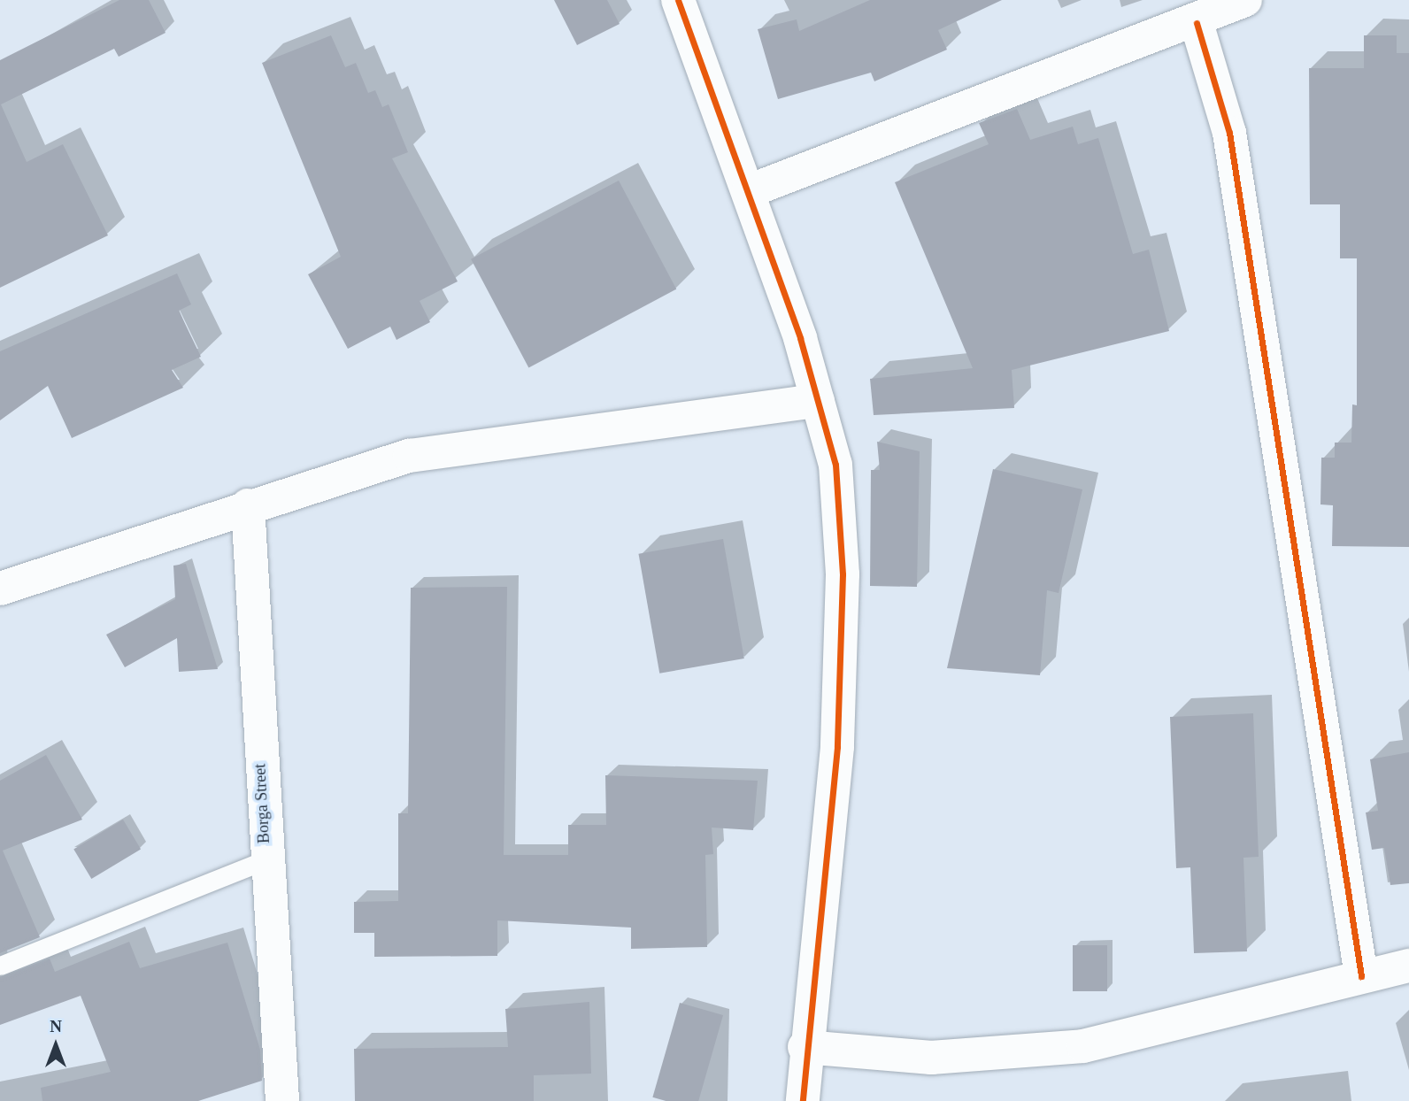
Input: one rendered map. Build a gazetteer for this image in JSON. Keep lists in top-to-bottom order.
{
  "streets": {
    "street": ["Borga Street"]
  },
  "north": "top"
}
